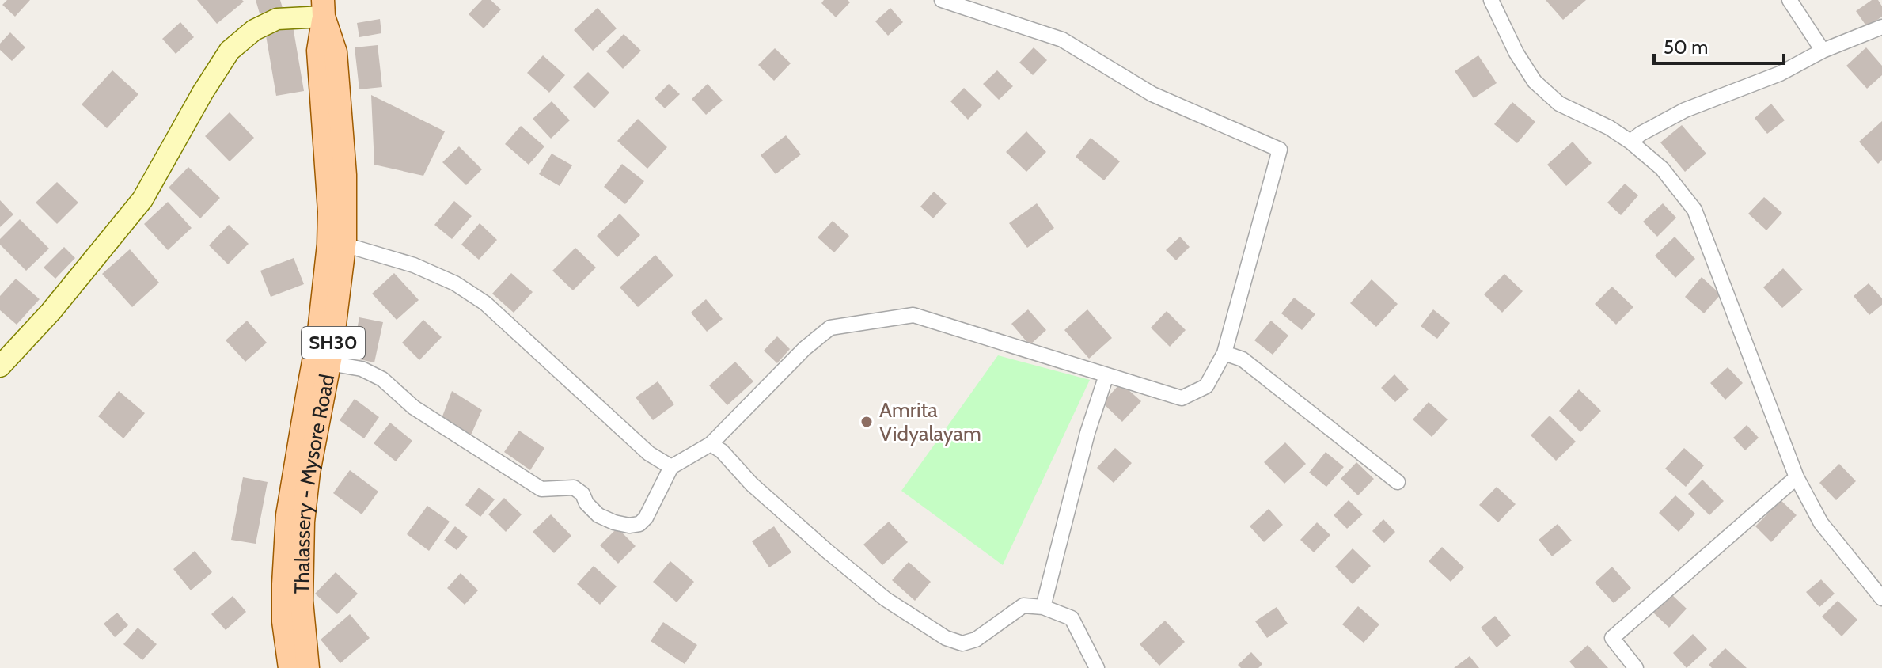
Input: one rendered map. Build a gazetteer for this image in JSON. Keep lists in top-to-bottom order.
{
  "streets": {
    "main road": ["SH30", "Thalassery - Mysore Road"]
  },
  "places": ["Amrita Vidyalayam"],
  "scale_bar": "50 m"
}
